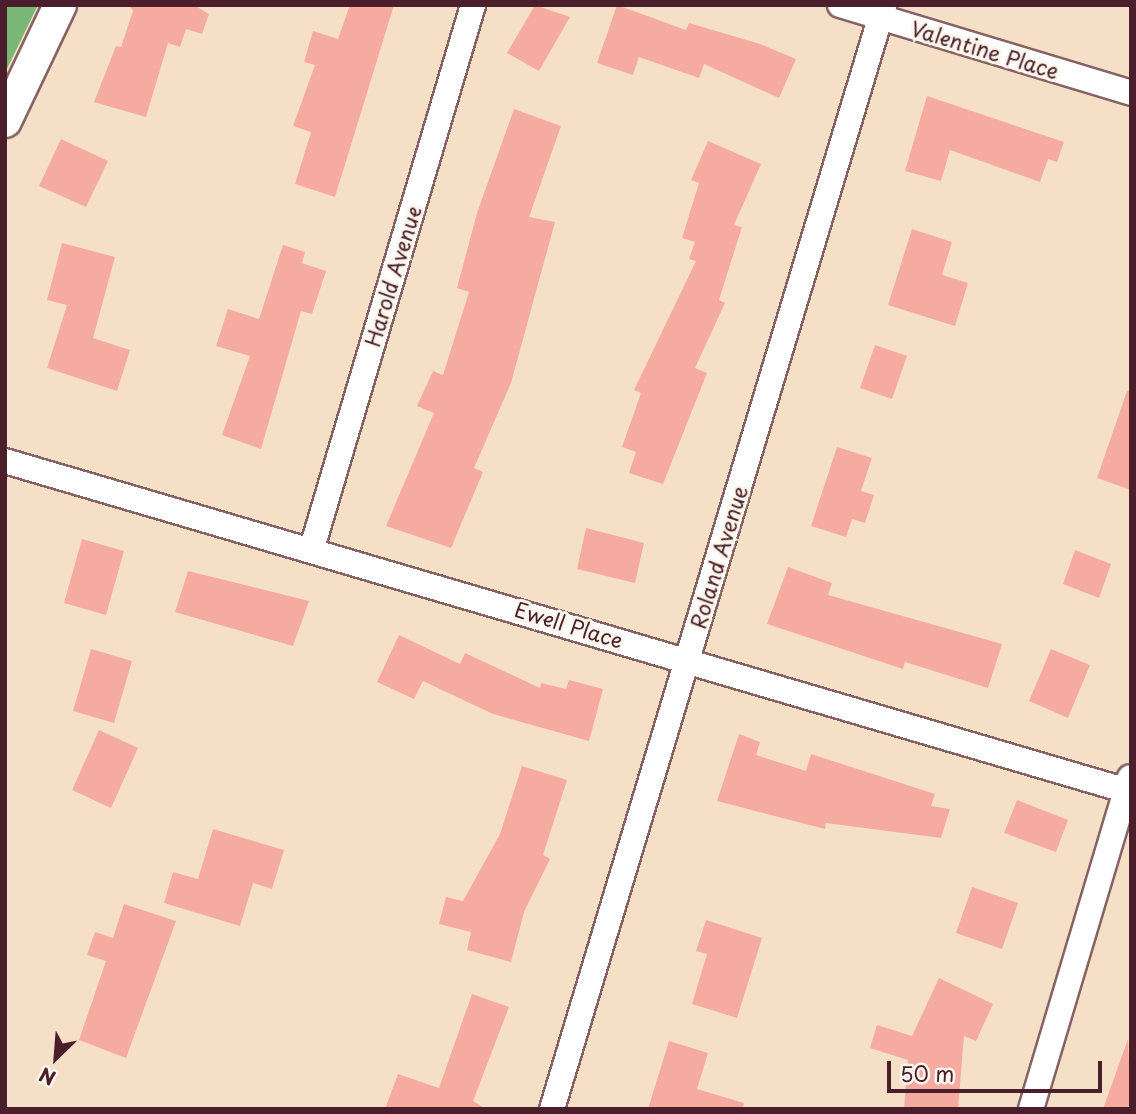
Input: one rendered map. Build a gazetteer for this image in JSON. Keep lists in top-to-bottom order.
{
  "streets": {
    "street": [
      "Valentine Place",
      "Harold Avenue",
      "Roland Avenue",
      "Ewell Place"
    ]
  },
  "crossings": [
    ["Valentine Place", "Roland Avenue"],
    ["Harold Avenue", "Ewell Place"],
    ["Roland Avenue", "Ewell Place"]
  ],
  "scale_bar": "50 m",
  "north": "bottom left"
}
